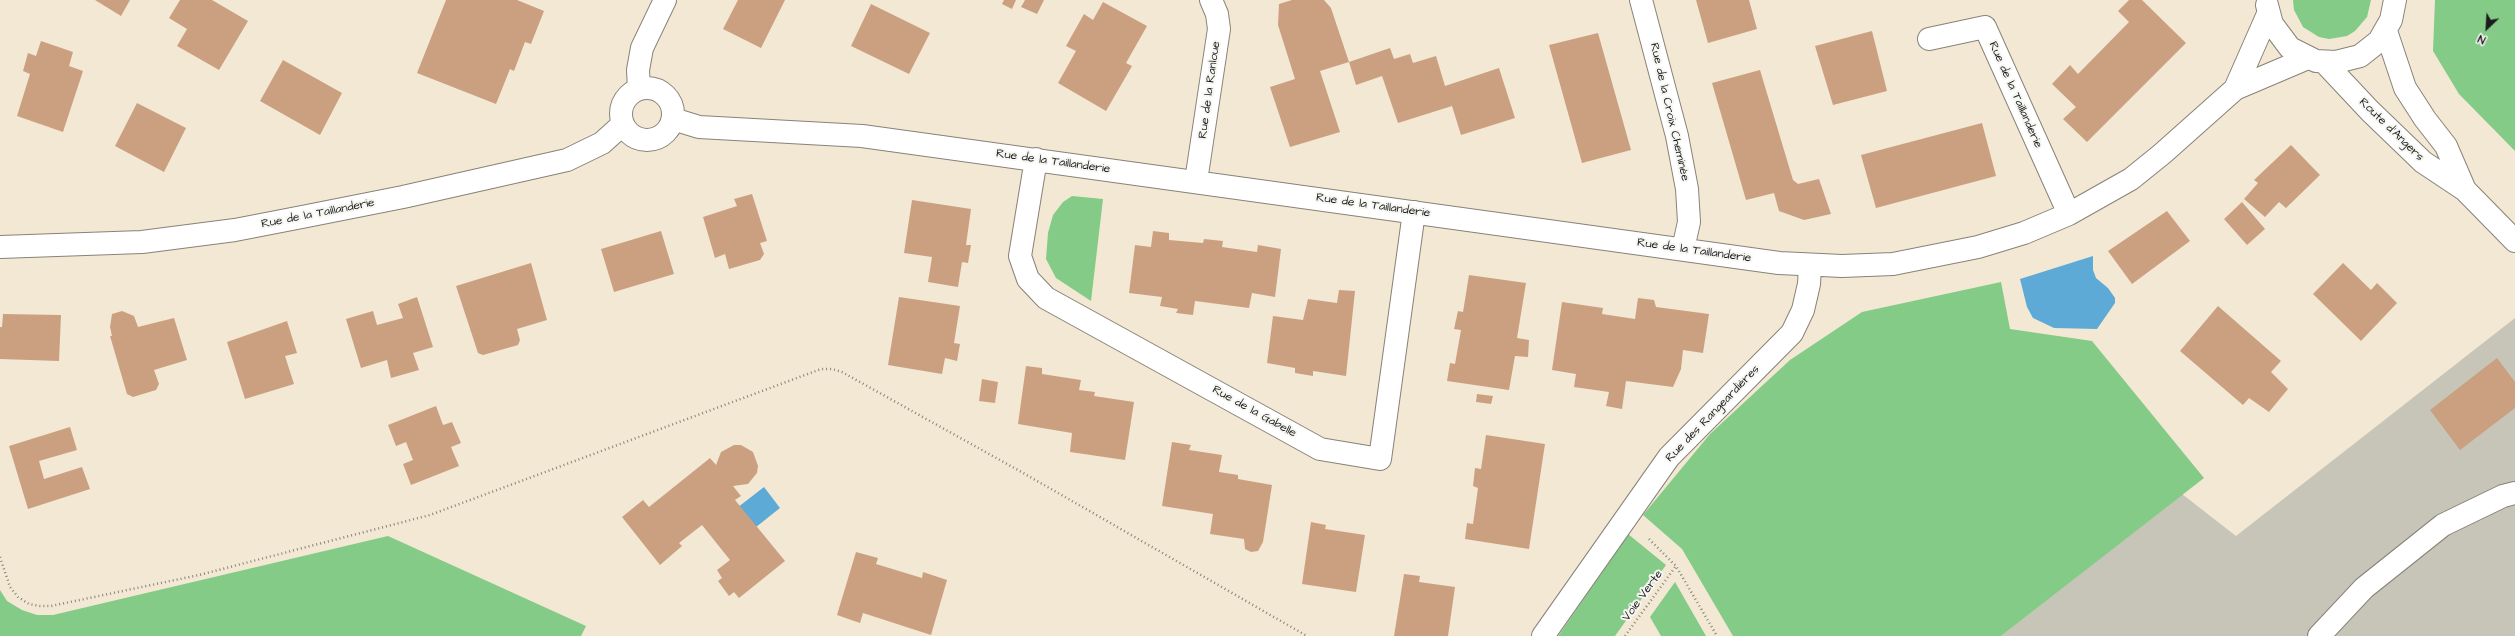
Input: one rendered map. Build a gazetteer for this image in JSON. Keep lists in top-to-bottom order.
{
  "streets": {
    "street": [
      "Rue de la Ranloue",
      "Rue de la Taillanderie",
      "Rue de la Croix Cheminée",
      "Route d’Angers",
      "Rue de la Gabelle",
      "Rue des Rangeardières"
    ],
    "path": ["Voie Verte"]
  },
  "crossings": [
    ["Rue de la Ranloue", "Rue de la Taillanderie"],
    ["Rue de la Taillanderie", "Rue de la Croix Cheminée"],
    ["Rue de la Taillanderie", "Route d’Angers"],
    ["Rue de la Taillanderie", "Rue de la Gabelle"],
    ["Rue de la Taillanderie", "Rue des Rangeardières"]
  ],
  "north": "bottom left"
}
